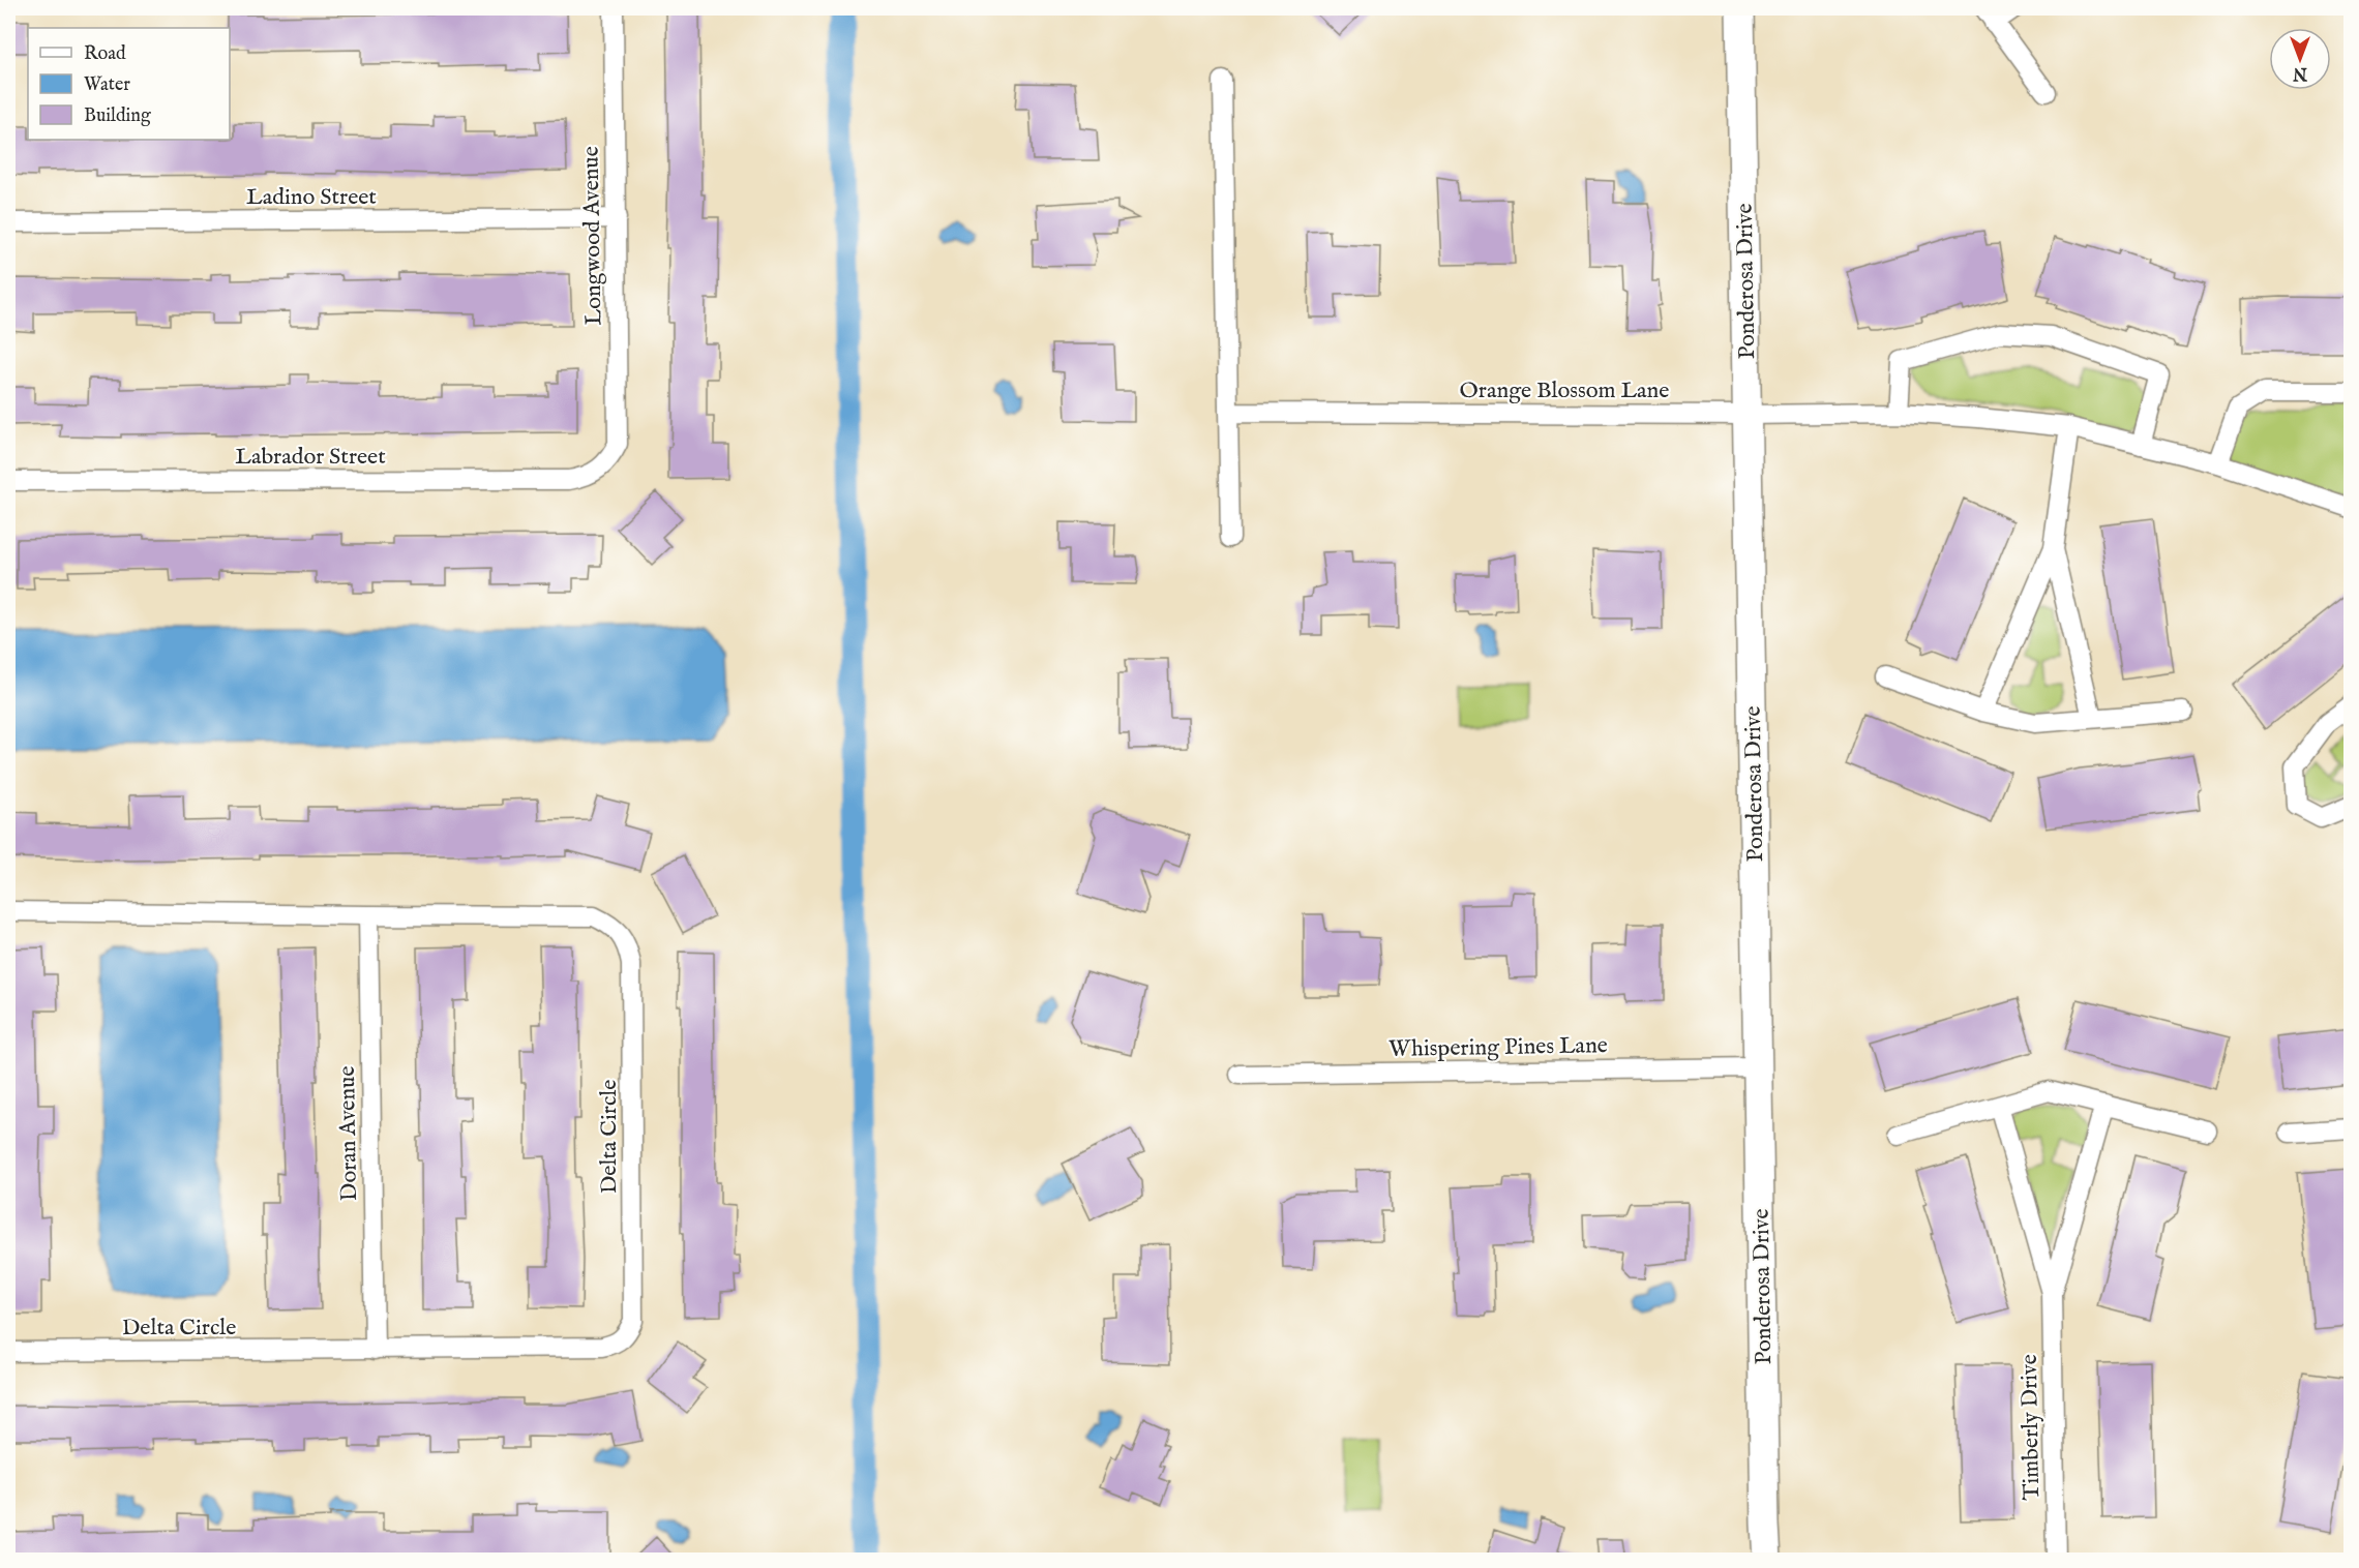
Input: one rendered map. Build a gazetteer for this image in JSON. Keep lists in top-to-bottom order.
{
  "streets": {
    "street": [
      "Ladino Street",
      "Longwood Avenue",
      "Ponderosa Drive",
      "Orange Blossom Lane",
      "Labrador Street",
      "Whispering Pines Lane",
      "Doran Avenue",
      "Delta Circle",
      "Timberly Drive"
    ]
  },
  "crossings": [
    ["Ladino Street", "Longwood Avenue"],
    ["Longwood Avenue", "Labrador Street"],
    ["Ponderosa Drive", "Orange Blossom Lane"],
    ["Ponderosa Drive", "Whispering Pines Lane"],
    ["Doran Avenue", "Delta Circle"]
  ],
  "legend": ["Road", "Water", "Building"],
  "north": "bottom"
}
